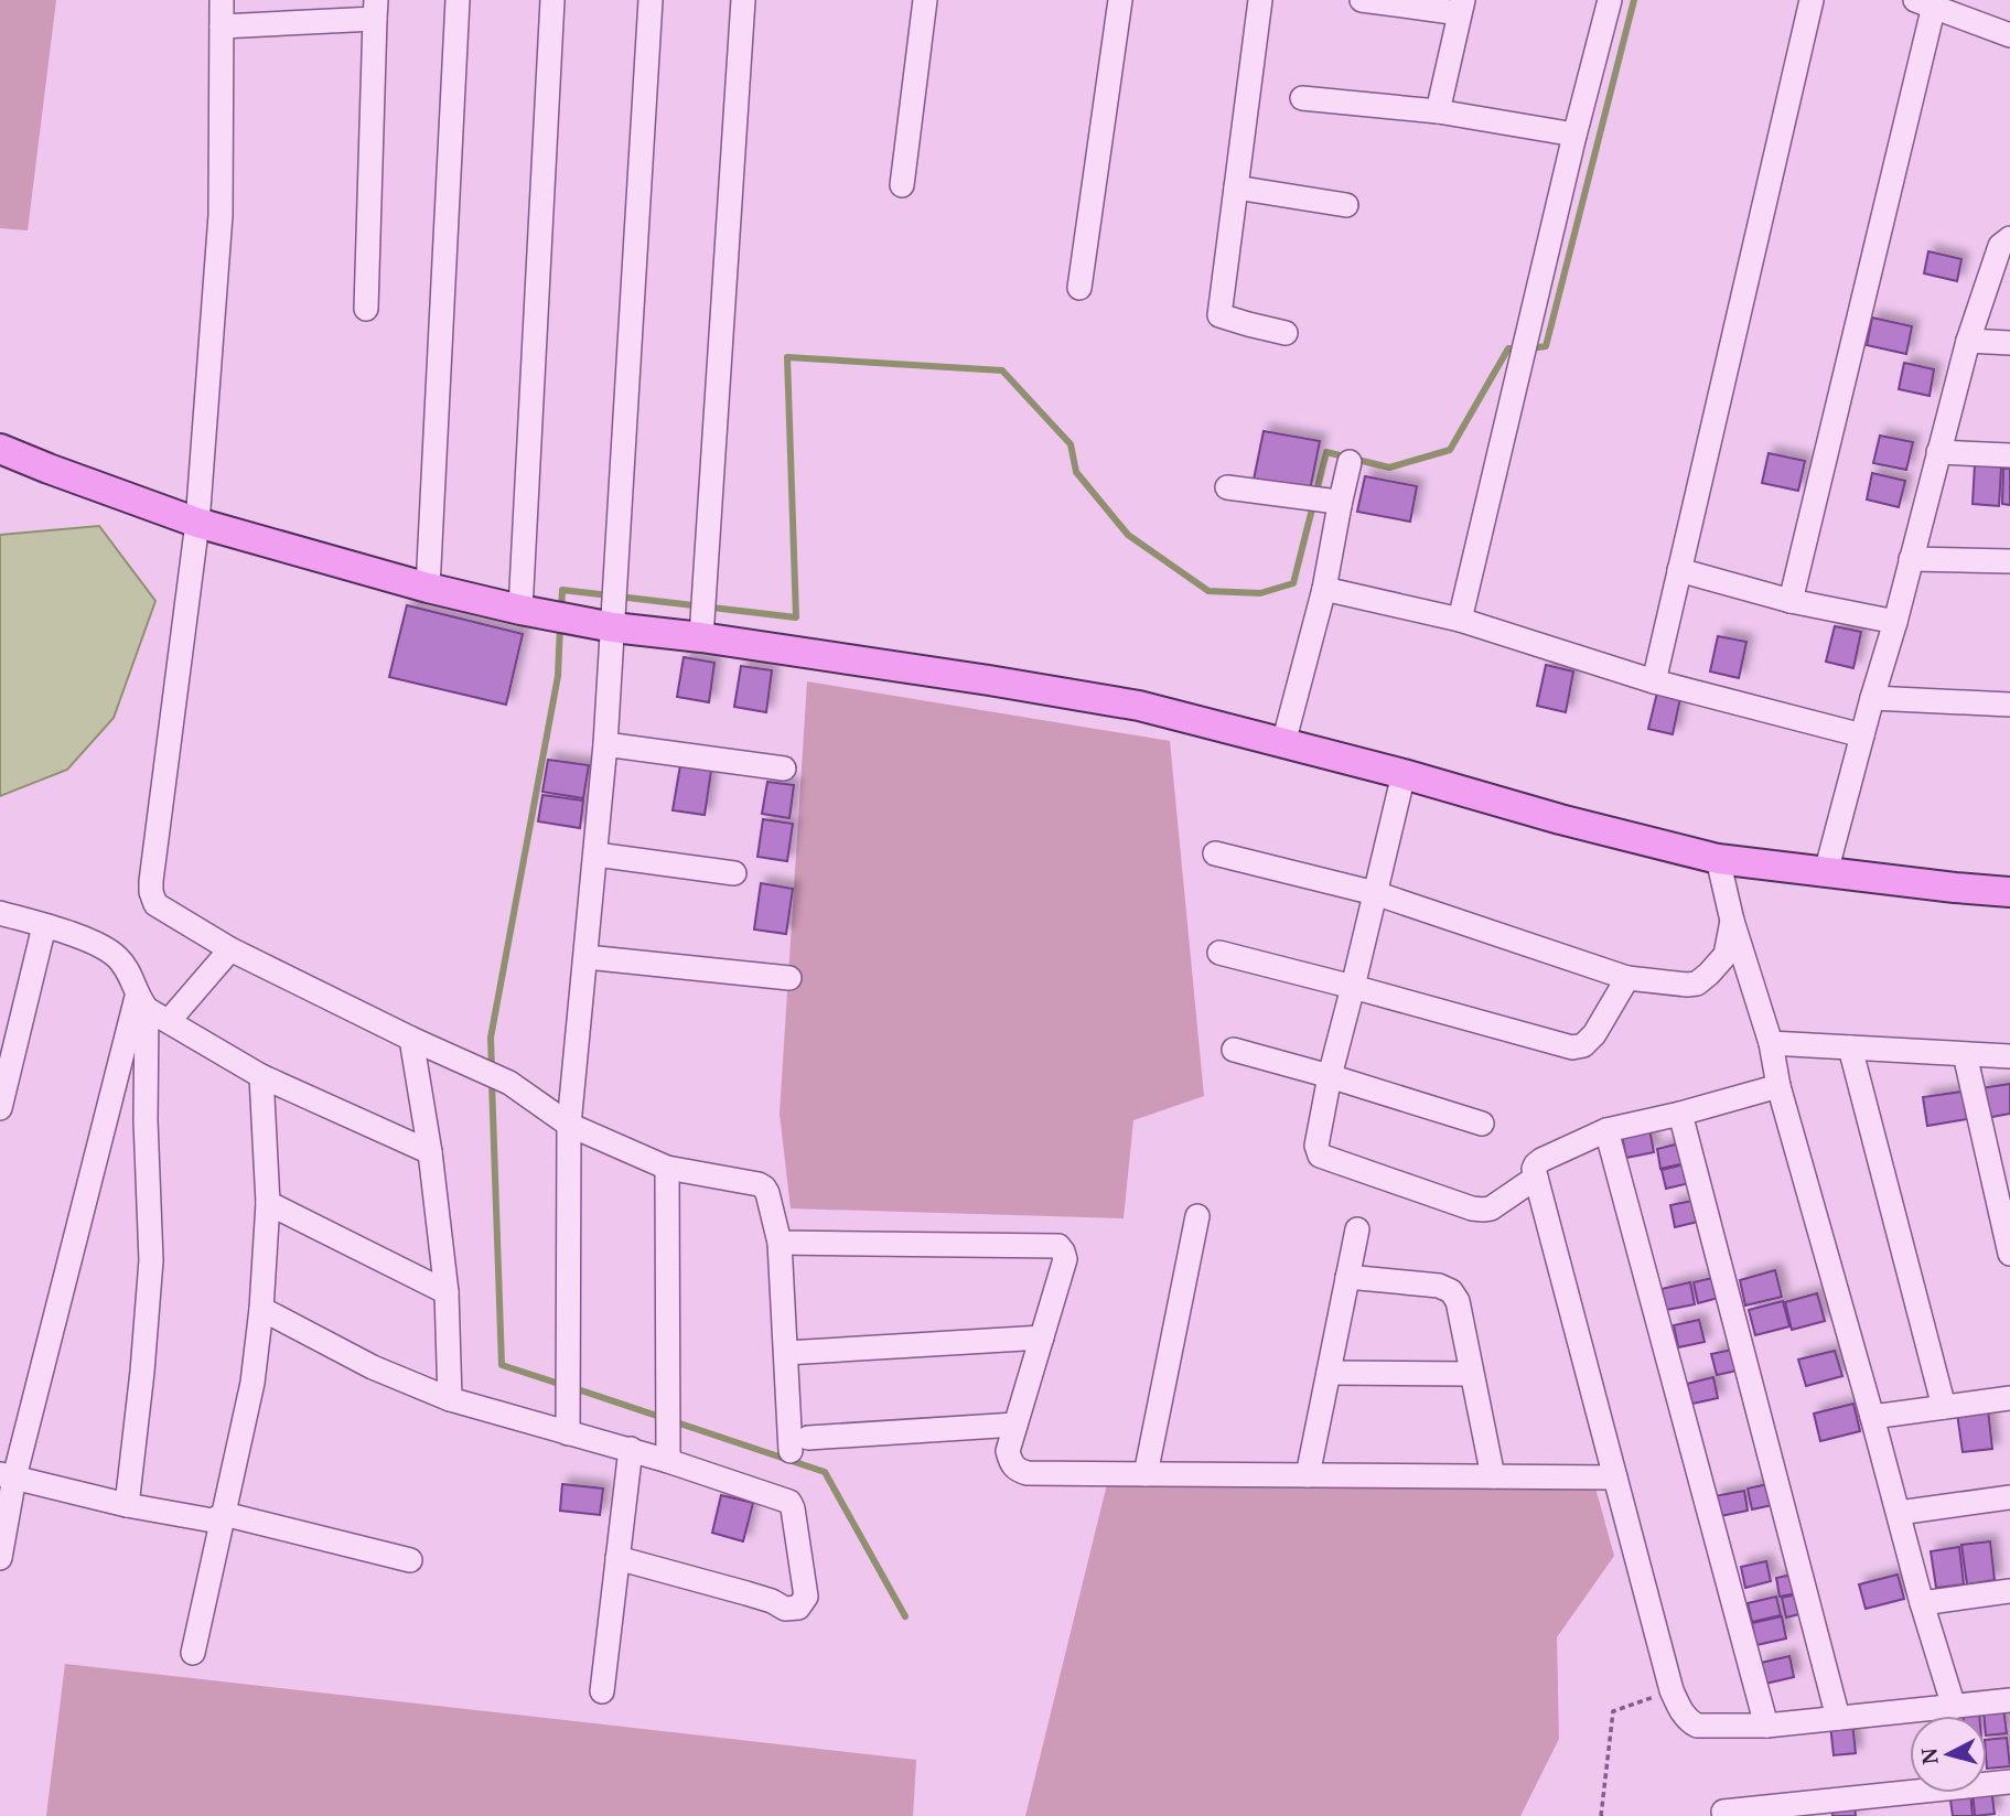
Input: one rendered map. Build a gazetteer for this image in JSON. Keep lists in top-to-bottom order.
{
  "north": "left"
}
